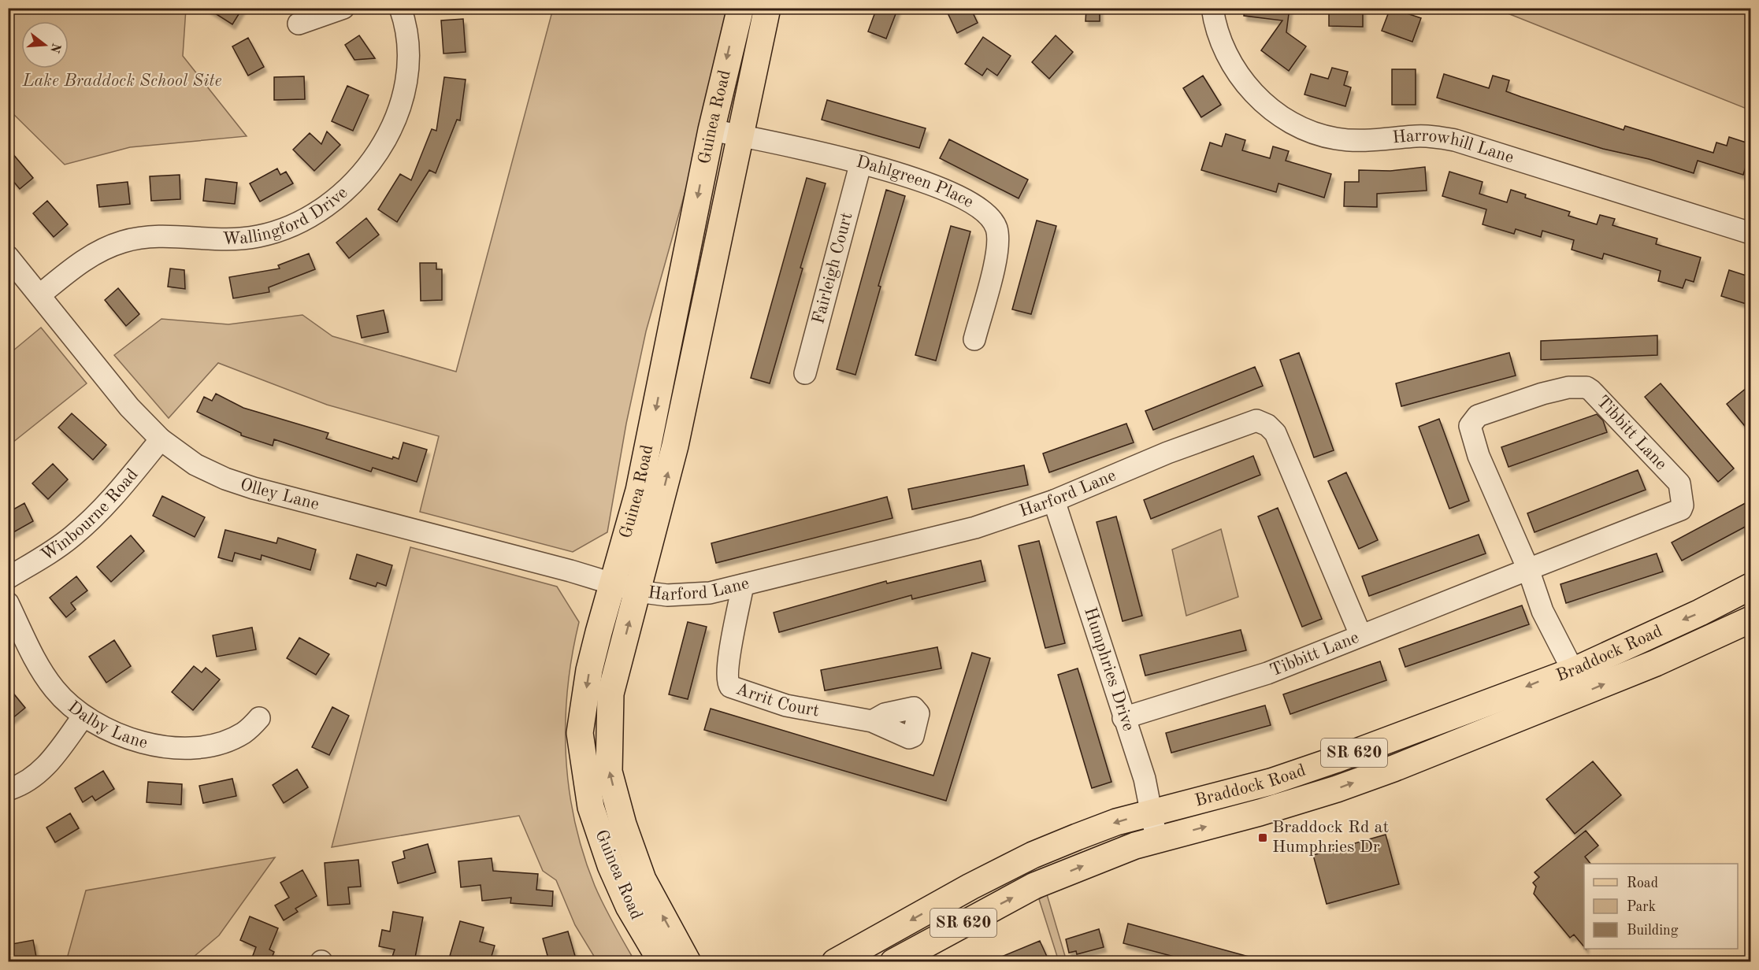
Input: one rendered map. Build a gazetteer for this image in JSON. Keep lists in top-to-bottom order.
{
  "streets": {
    "main road": ["Guinea Road", "Braddock Road", "SR 620"],
    "street": [
      "Harrowhill Lane",
      "Dahlgreen Place",
      "Wallingford Drive",
      "Fairleigh Court",
      "Tibbitt Lane",
      "Harford Lane",
      "Olley Lane",
      "Winbourne Road",
      "Humphries Drive",
      "Arrit Court",
      "Dalby Lane"
    ]
  },
  "crossings": [
    ["Guinea Road", "Dahlgreen Place"],
    ["Guinea Road", "Harford Lane"],
    ["Guinea Road", "Olley Lane"],
    ["Dahlgreen Place", "Fairleigh Court"],
    ["Wallingford Drive", "Olley Lane"],
    ["Tibbitt Lane", "Harford Lane"],
    ["Tibbitt Lane", "Braddock Road"],
    ["Tibbitt Lane", "Humphries Drive"],
    ["Harford Lane", "Olley Lane"],
    ["Harford Lane", "Humphries Drive"],
    ["Harford Lane", "Arrit Court"],
    ["Olley Lane", "Winbourne Road"],
    ["Braddock Road", "Humphries Drive"]
  ],
  "parks": ["Lake Braddock School Site"],
  "places": {
    "transit": ["Braddock Rd at Humphries Dr"]
  },
  "legend": ["Road", "Park", "Building"],
  "north": "right"
}
